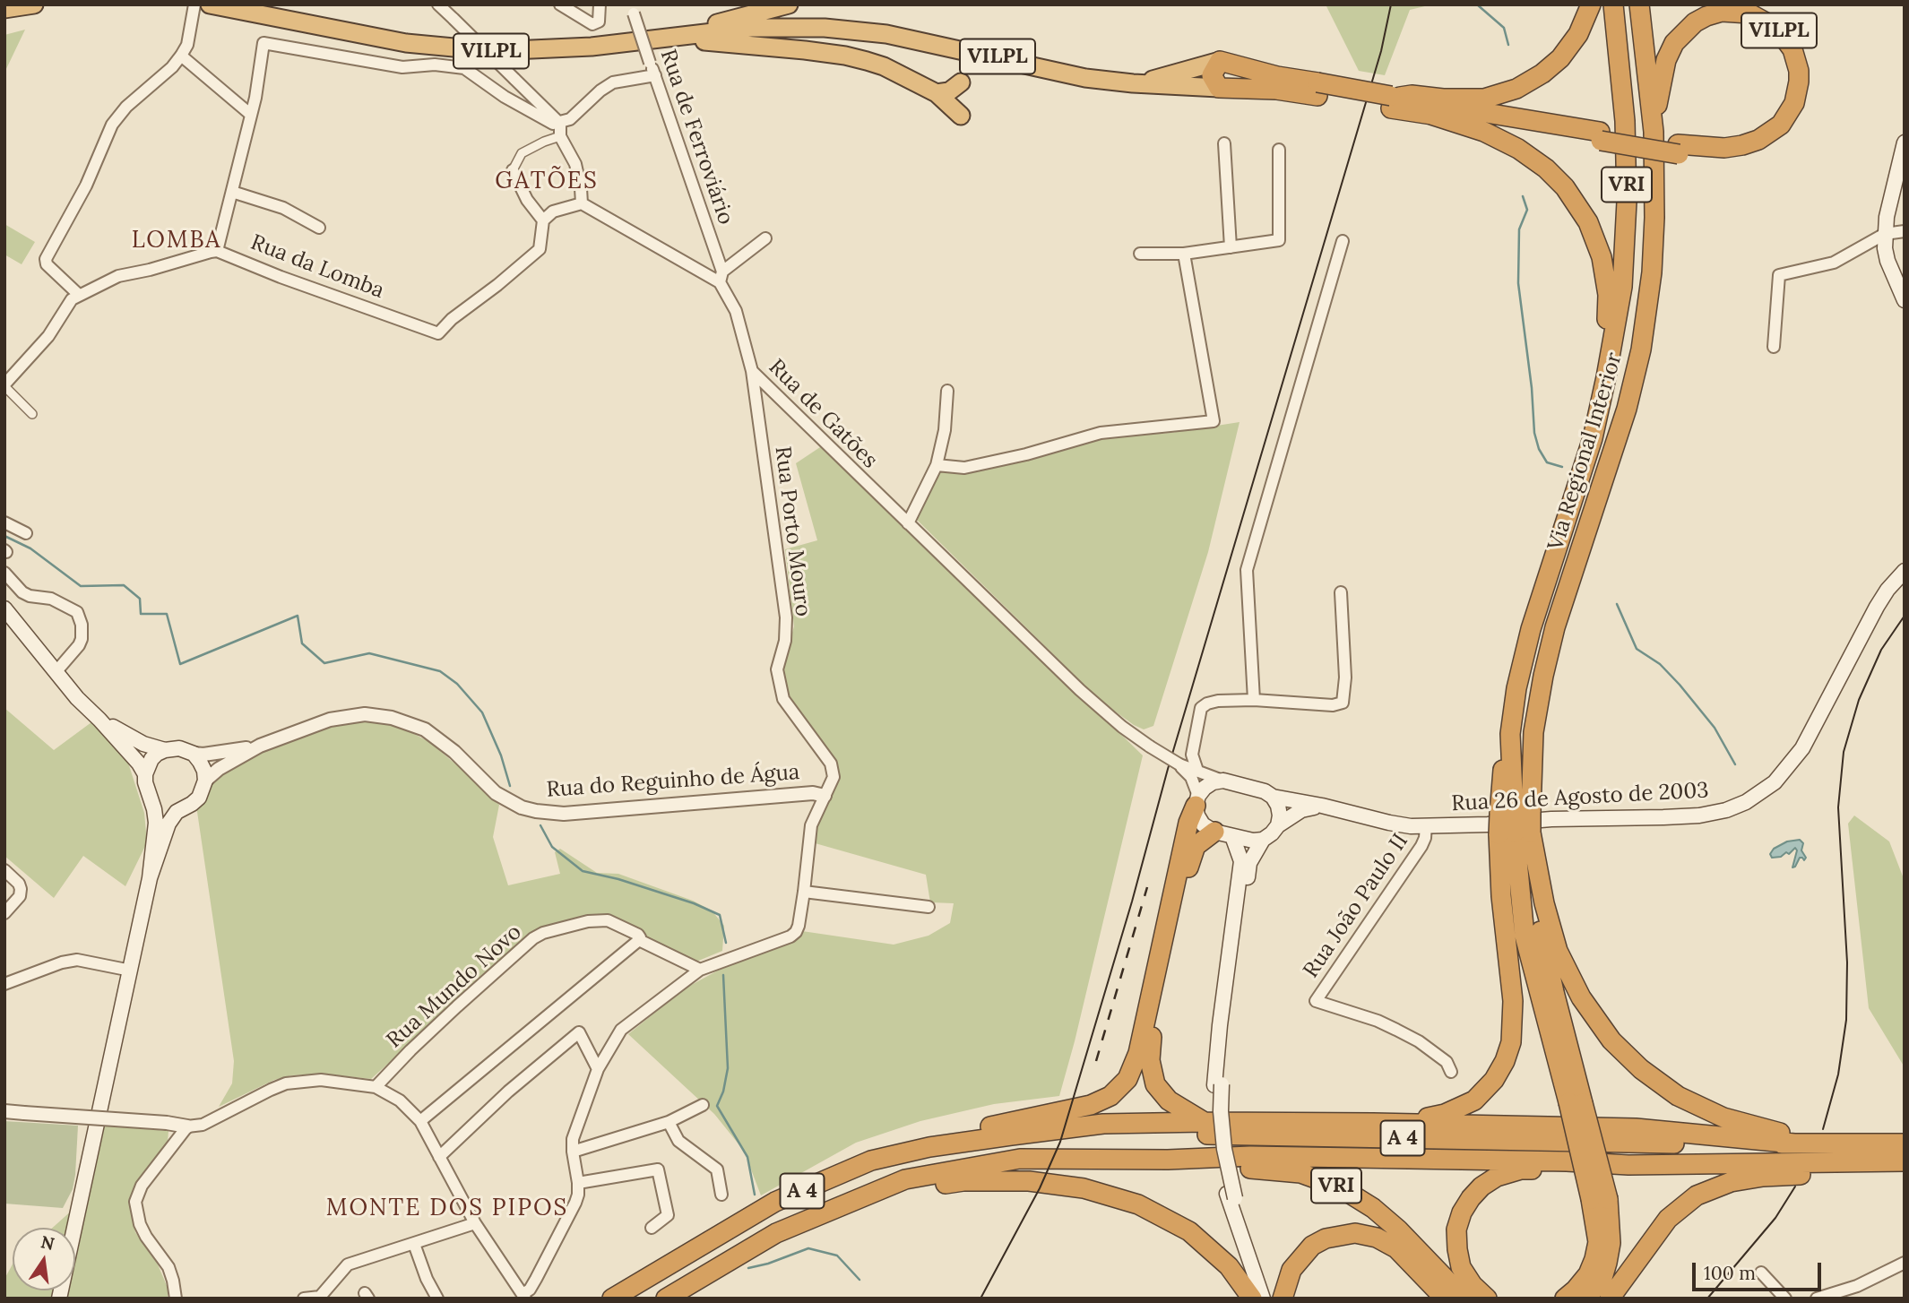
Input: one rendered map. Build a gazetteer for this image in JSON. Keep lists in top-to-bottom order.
{
  "streets": {
    "highway": [
      "VILPL",
      "VRI",
      "Via Regional Interior",
      "A 4"
    ],
    "main road": ["Rua 26 de Agosto de 2003"],
    "street": [
      "Rua de Ferroviário",
      "Rua da Lomba",
      "Rua de Gatões",
      "Rua Porto Mouro",
      "Rua do Reguinho de Água",
      "Rua João Paulo II",
      "Rua Mundo Novo"
    ]
  },
  "crossings": [
    ["VILPL", "Via Regional Interior"],
    ["Rua de Ferroviário", "Rua de Gatões"],
    ["VRI", "Via Regional Interior"],
    ["VRI", "A 4"],
    ["Rua de Gatões", "Rua Porto Mouro"],
    ["Rua de Gatões", "Rua 26 de Agosto de 2003"],
    ["Rua Porto Mouro", "Rua do Reguinho de Água"],
    ["Rua Porto Mouro", "Rua Mundo Novo"],
    ["Rua 26 de Agosto de 2003", "Rua João Paulo II"]
  ],
  "districts": ["GATÕES", "LOMBA", "MONTE DOS PIPOS"],
  "scale_bar": "100 m",
  "north": "top"
}
